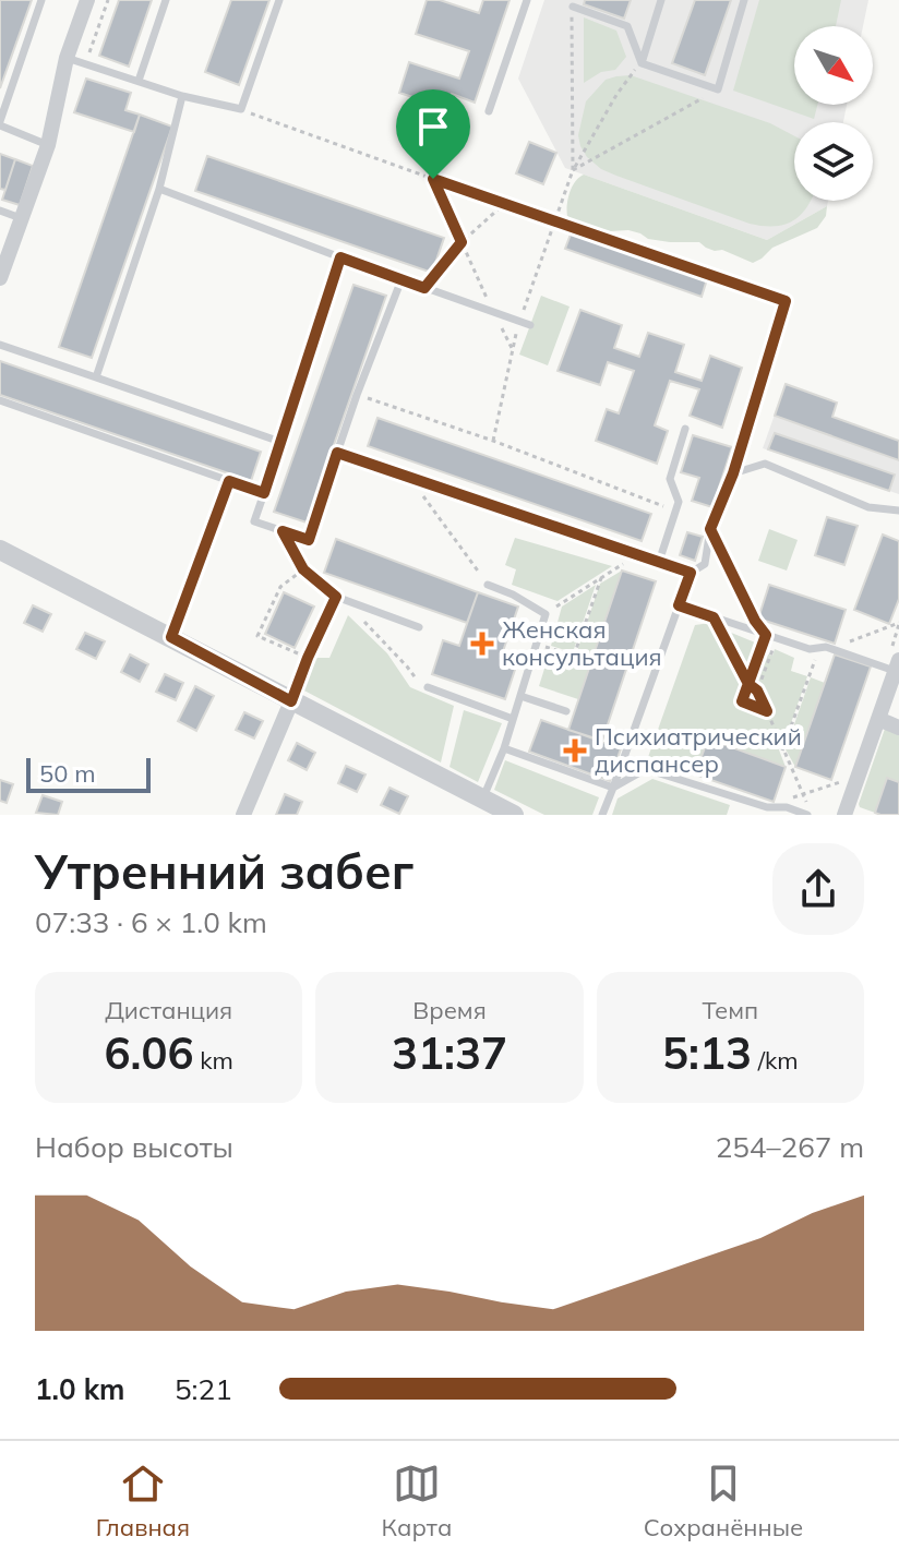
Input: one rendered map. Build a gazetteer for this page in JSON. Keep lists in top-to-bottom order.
{
  "places": {
    "health": ["Женская консультация", "Психиатрический диспансер"]
  },
  "scale_bar": "50 m",
  "north": "bottom right",
  "page": {
    "scale": "50 m",
    "heading": ["Утренний забег", "07:33 · 6 × 1.0 km"],
    "stats": [
      ["Дистанция", "6.06 km"],
      ["Время", "31:37"],
      ["Темп", "5:13 /km"]
    ],
    "chart": ["Набор высоты", "254–267 m"],
    "list": [
      {
        "name": "1.0 km",
        "note": "5:21"
      }
    ],
    "tabs": ["Главная", "Карта", "Сохранённые"]
  }
}
